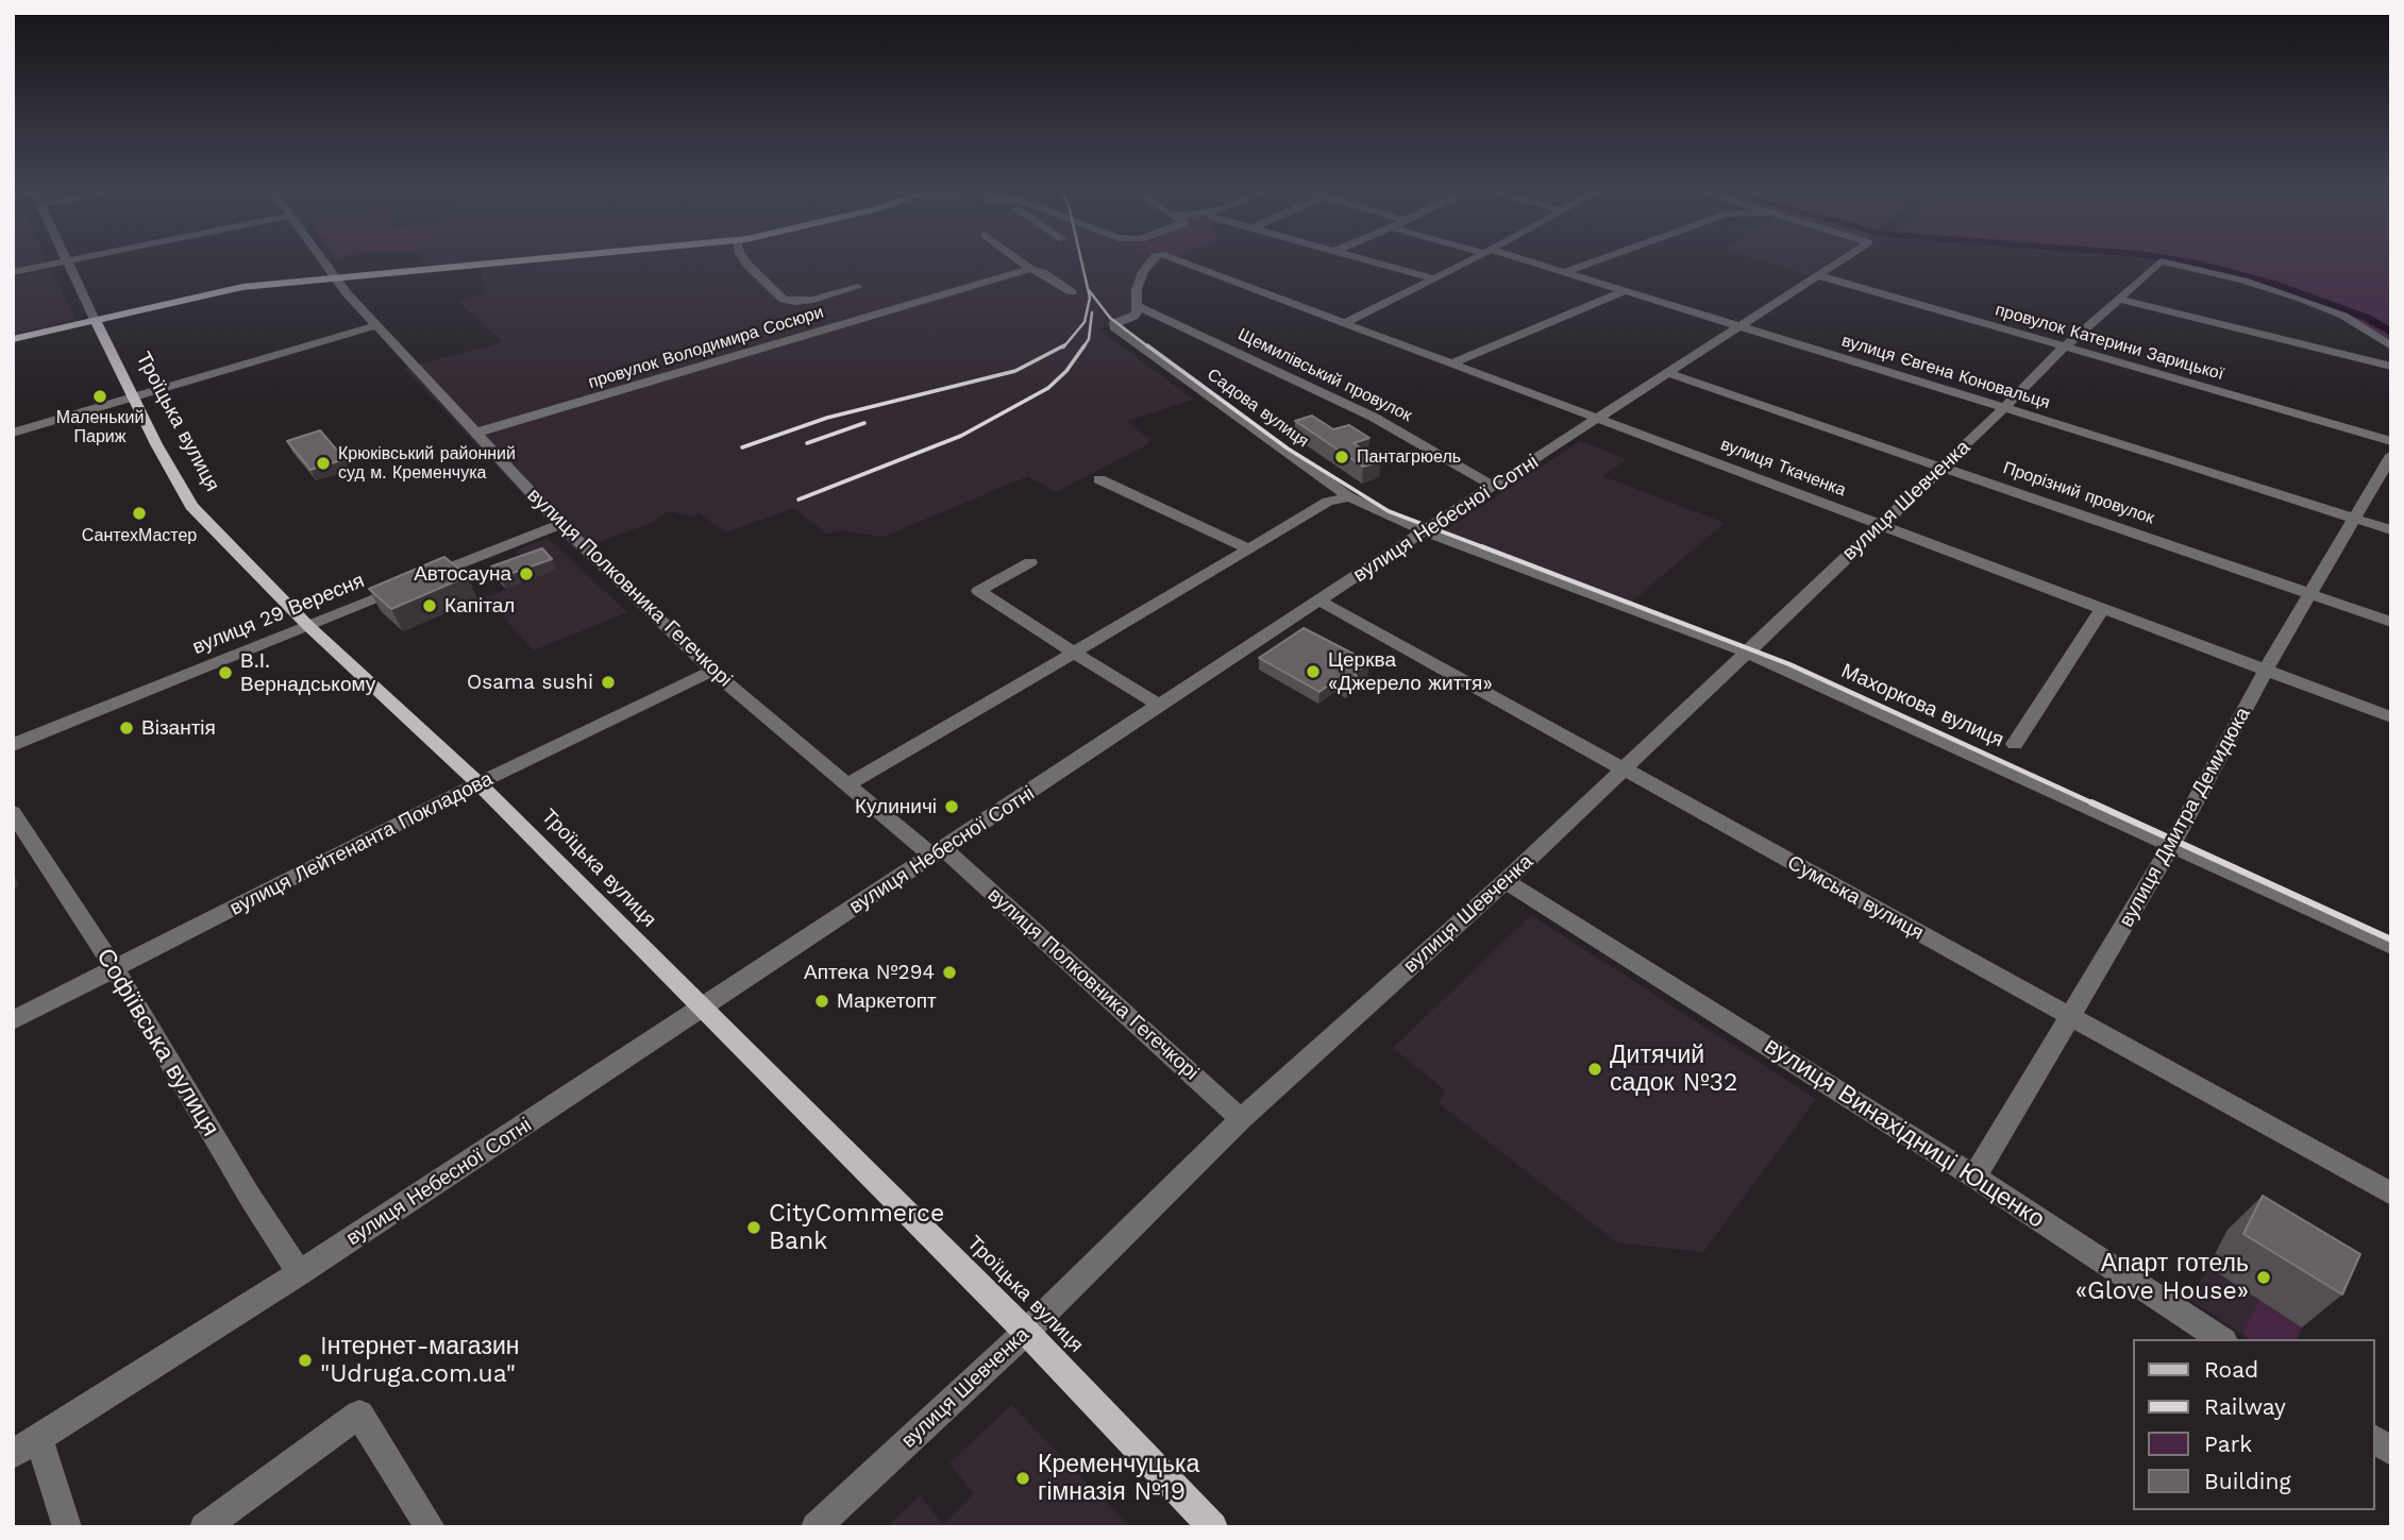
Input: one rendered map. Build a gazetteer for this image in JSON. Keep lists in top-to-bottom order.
{
  "streets": {
    "main road": ["Троїцька вулиця"],
    "street": [
      "провулок Катерини Зарицької",
      "провулок Володимира Сосюри",
      "вулиця Євгена Коновальця",
      "Щемилівський провулок",
      "Садова вулиця",
      "вулиця Ткаченка",
      "Прорізний провулок",
      "вулиця Шевченка",
      "вулиця Небесної Сотні",
      "вулиця Полковника Гегечкорі",
      "вулиця 29 Вересня",
      "Махоркова вулиця",
      "вулиця Дмитра Демидюка",
      "вулиця Лейтенанта Покладова",
      "Сумська вулиця",
      "Софіївська вулиця",
      "вулиця Винахідниці Ющенко"
    ]
  },
  "crossings": [
    ["провулок Катерини Зарицької", "вулиця Шевченка"],
    ["провулок Катерини Зарицької", "вулиця Небесної Сотні"],
    ["провулок Володимира Сосюри", "вулиця Полковника Гегечкорі"],
    ["вулиця Євгена Коновальця", "вулиця Шевченка"],
    ["вулиця Євгена Коновальця", "вулиця Небесної Сотні"],
    ["вулиця Євгена Коновальця", "вулиця Дмитра Демидюка"],
    ["Щемилівський провулок", "Садова вулиця"],
    ["Щемилівський провулок", "вулиця Небесної Сотні"],
    ["Садова вулиця", "вулиця Небесної Сотні"],
    ["Садова вулиця", "Махоркова вулиця"],
    ["Троїцька вулиця", "вулиця Шевченка"],
    ["Троїцька вулиця", "вулиця Небесної Сотні"],
    ["Троїцька вулиця", "вулиця 29 Вересня"],
    ["Троїцька вулиця", "вулиця Лейтенанта Покладова"],
    ["вулиця Ткаченка", "вулиця Шевченка"],
    ["вулиця Ткаченка", "вулиця Небесної Сотні"],
    ["вулиця Ткаченка", "вулиця Дмитра Демидюка"],
    ["Прорізний провулок", "вулиця Шевченка"],
    ["Прорізний провулок", "вулиця Небесної Сотні"],
    ["Прорізний провулок", "вулиця Дмитра Демидюка"],
    ["вулиця Шевченка", "вулиця Полковника Гегечкорі"],
    ["вулиця Шевченка", "Махоркова вулиця"],
    ["вулиця Шевченка", "Сумська вулиця"],
    ["вулиця Шевченка", "вулиця Винахідниці Ющенко"],
    ["вулиця Небесної Сотні", "вулиця Полковника Гегечкорі"],
    ["вулиця Небесної Сотні", "Махоркова вулиця"],
    ["вулиця Небесної Сотні", "Сумська вулиця"],
    ["вулиця Небесної Сотні", "Софіївська вулиця"],
    ["вулиця Полковника Гегечкорі", "вулиця 29 Вересня"],
    ["вулиця Полковника Гегечкорі", "вулиця Лейтенанта Покладова"],
    ["Махоркова вулиця", "вулиця Дмитра Демидюка"],
    ["вулиця Дмитра Демидюка", "Сумська вулиця"],
    ["вулиця Дмитра Демидюка", "вулиця Винахідниці Ющенко"],
    ["вулиця Лейтенанта Покладова", "Софіївська вулиця"]
  ],
  "places": [
    "Маленький Париж",
    "Пантагрюель",
    "Крюківський районний суд м. Кременчука",
    "СантехМастер",
    "Автосауна",
    "Капітал",
    "Церква «Джерело життя»",
    "В.І. Вернадському",
    "Osama sushi",
    "Візантія",
    "Кулиничі",
    "Аптека №294",
    "Маркетопт",
    "Дитячий садок №32",
    "CityCommerce Bank",
    "Апарт готель «Glove House»",
    "Iнтернет-магазин \"Udruga.com.ua\"",
    "Кременчуцька гімназія №19"
  ],
  "legend": [
    "Road",
    "Railway",
    "Park",
    "Building"
  ]
}
